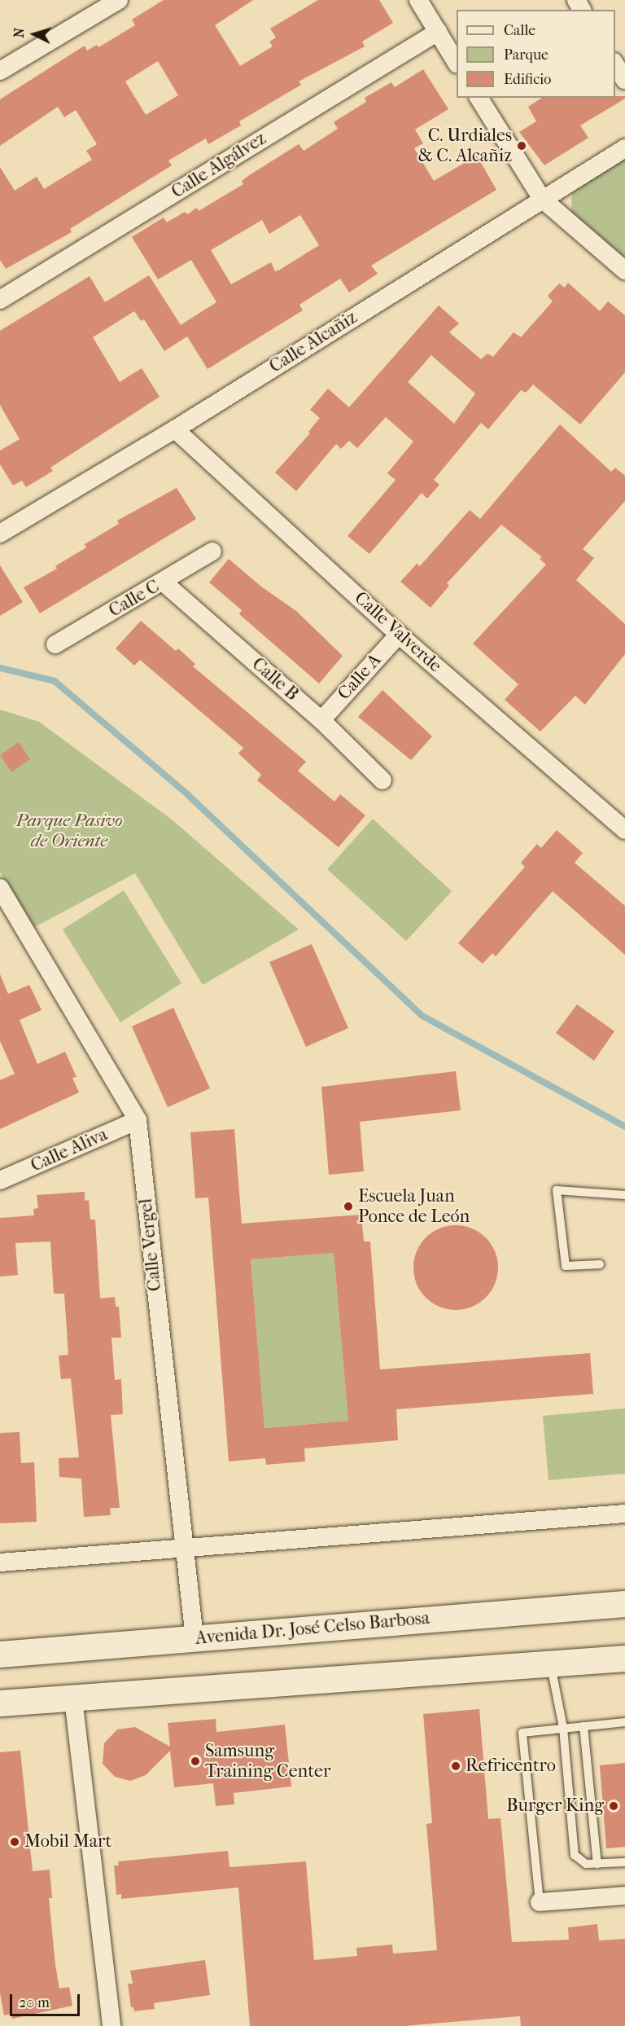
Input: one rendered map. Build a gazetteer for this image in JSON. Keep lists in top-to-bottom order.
{
  "streets": {
    "main road": ["Avenida Dr. José Celso Barbosa"],
    "street": [
      "Calle Algálvez",
      "Calle Alcañiz",
      "Calle C",
      "Calle Valverde",
      "Calle A",
      "Calle B",
      "Calle Aliva",
      "Calle Vergel"
    ]
  },
  "crossings": [
    ["Calle Alcañiz", "Calle Valverde"],
    ["Calle C", "Calle B"],
    ["Calle Valverde", "Calle A"],
    ["Calle A", "Calle B"],
    ["Calle Aliva", "Calle Vergel"],
    ["Calle Vergel", "Avenida Dr. José Celso Barbosa"]
  ],
  "parks": ["Parque Pasivo de Oriente"],
  "places": [
    "C. Urdiales & C. Alcañiz",
    "Escuela Juan Ponce de León",
    "Samsung Training Center",
    "Refricentro",
    "Burger King",
    "Mobil Mart"
  ],
  "legend": ["Calle", "Parque", "Edificio"],
  "scale_bar": "20 m",
  "north": "left"
}
